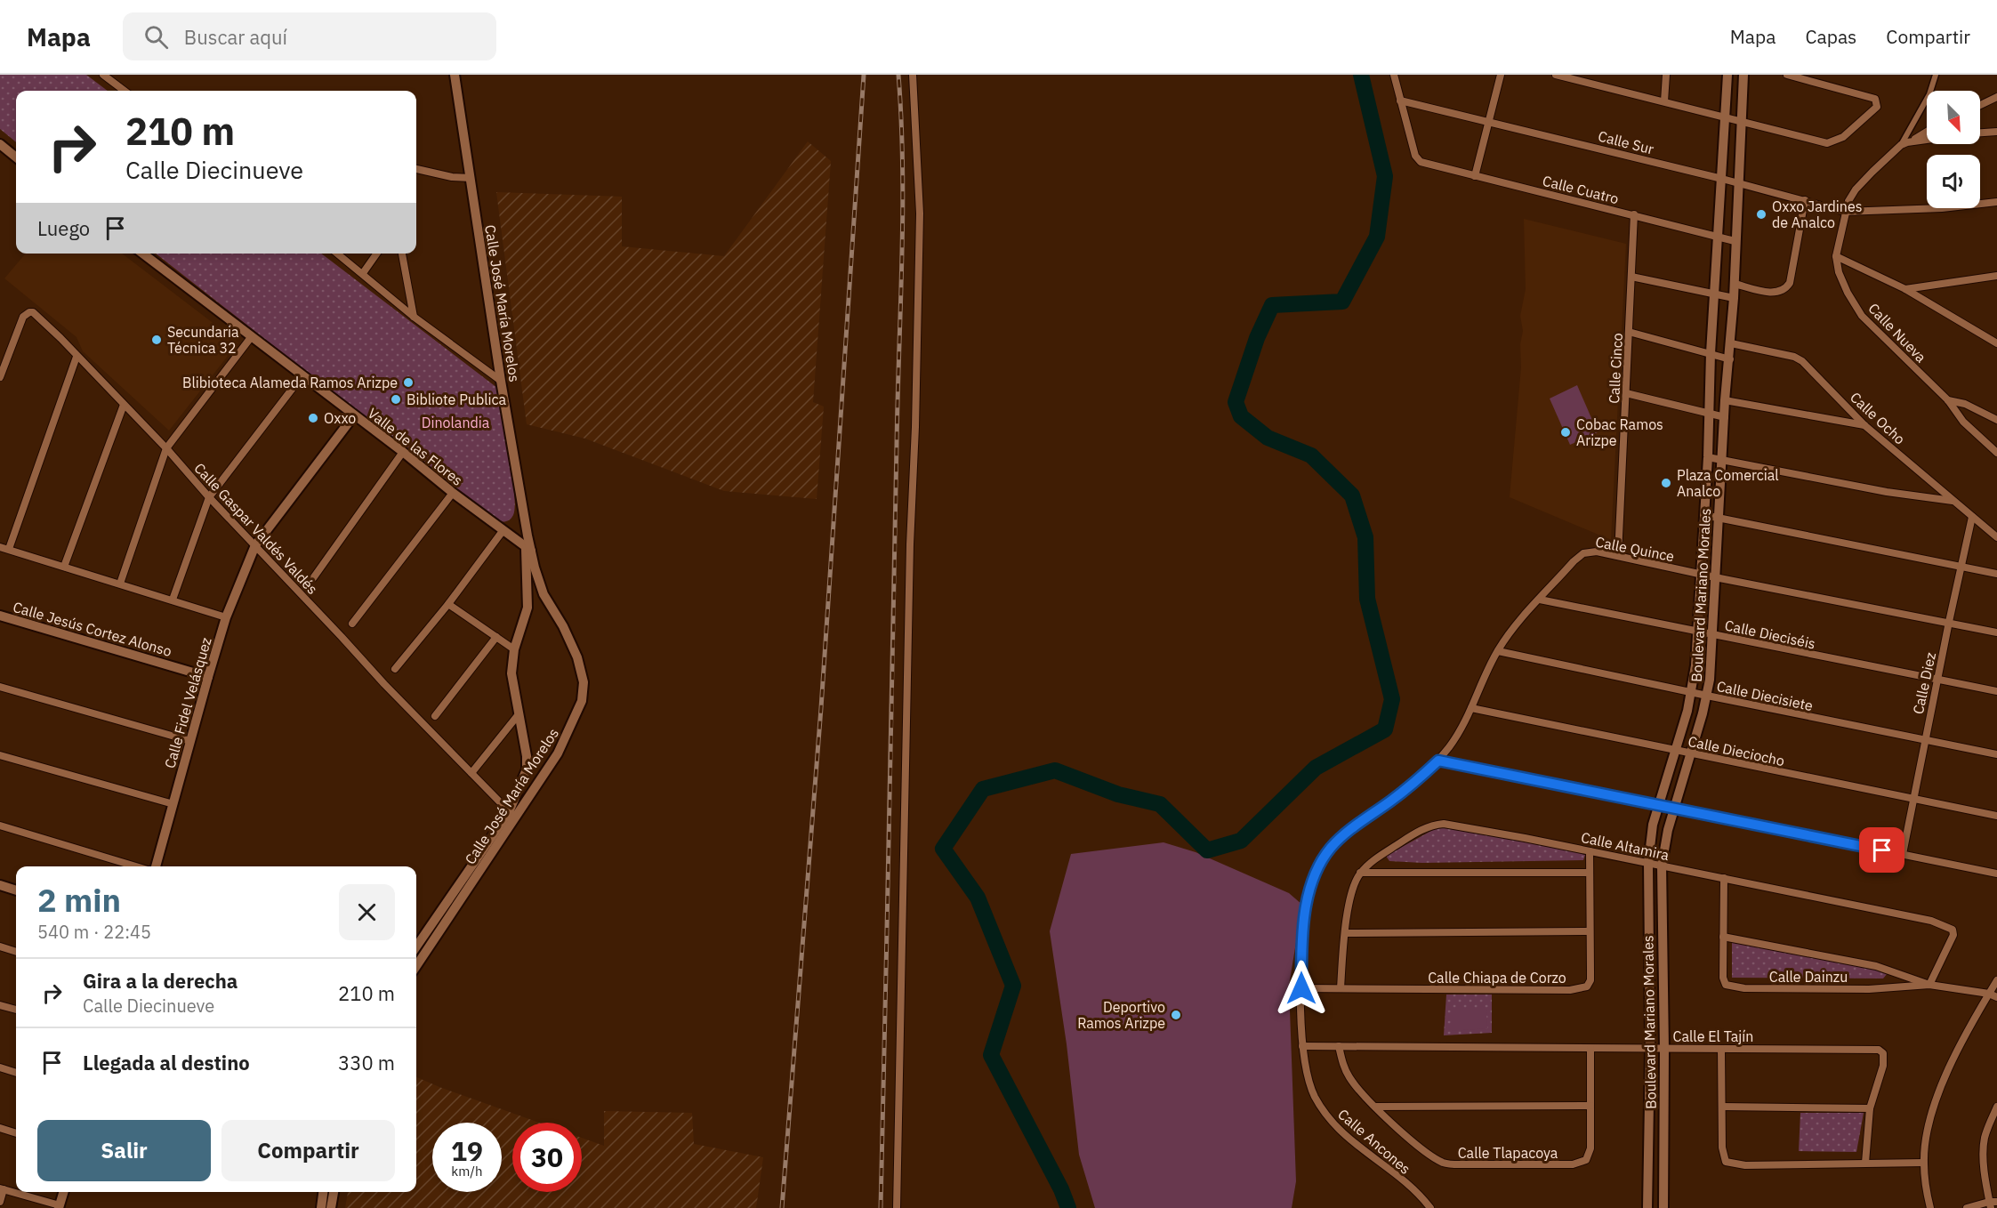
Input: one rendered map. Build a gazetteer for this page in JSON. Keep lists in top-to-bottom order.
{
  "streets": {
    "street": [
      "Calle Sur",
      "Calle Cuatro",
      "Calle José María Morelos",
      "Calle Nueva",
      "Calle Cinco",
      "Calle Ocho",
      "Valle de las Flores",
      "Calle Gaspar Valdés Valdés",
      "Calle Quince",
      "Boulevard Mariano Morales",
      "Calle Jesús Cortez Alonso",
      "Calle Dieciséis",
      "Calle Diez",
      "Calle Diecisiete",
      "Calle Fidel Velásquez",
      "Calle Dieciocho",
      "Calle Altamira",
      "Calle Dainzu",
      "Calle Chiapa de Corzo",
      "Calle El Tajín",
      "Calle Ancones",
      "Calle Tlapacoya"
    ]
  },
  "crossings": [
    ["Calle Sur", "Calle Cuatro"],
    ["Calle Sur", "Calle Nueva"],
    ["Calle Sur", "Boulevard Mariano Morales"],
    ["Calle Cuatro", "Calle Cinco"],
    ["Calle Cuatro", "Boulevard Mariano Morales"],
    ["Calle José María Morelos", "Valle de las Flores"],
    ["Calle José María Morelos", "Calle Gaspar Valdés Valdés"],
    ["Calle Cinco", "Calle Quince"],
    ["Calle Ocho", "Boulevard Mariano Morales"],
    ["Calle Ocho", "Calle Diez"],
    ["Valle de las Flores", "Calle Fidel Velásquez"],
    ["Calle Gaspar Valdés Valdés", "Calle Fidel Velásquez"],
    ["Calle Quince", "Boulevard Mariano Morales"],
    ["Calle Quince", "Calle Dieciséis"],
    ["Calle Quince", "Calle Diez"],
    ["Calle Quince", "Calle Diecisiete"],
    ["Calle Quince", "Calle Dieciocho"],
    ["Calle Quince", "Calle Ancones"],
    ["Boulevard Mariano Morales", "Calle Dieciséis"],
    ["Boulevard Mariano Morales", "Calle Diecisiete"],
    ["Boulevard Mariano Morales", "Calle Dieciocho"],
    ["Boulevard Mariano Morales", "Calle Altamira"],
    ["Boulevard Mariano Morales", "Calle El Tajín"],
    ["Calle Jesús Cortez Alonso", "Calle Fidel Velásquez"],
    ["Calle Dieciséis", "Calle Diez"],
    ["Calle Diez", "Calle Diecisiete"],
    ["Calle Diez", "Calle Dieciocho"],
    ["Calle Altamira", "Calle Dainzu"],
    ["Calle Altamira", "Calle Chiapa de Corzo"],
    ["Calle Chiapa de Corzo", "Calle Ancones"],
    ["Calle El Tajín", "Calle Ancones"],
    ["Calle El Tajín", "Calle Tlapacoya"]
  ],
  "parks": ["Dinolandia"],
  "places": [
    "Oxxo Jardines de Analco",
    "Secundaria Técnica 32",
    "Blibioteca Alameda Ramos Arizpe",
    "Bibliote Publica",
    "Oxxo",
    "Cobac Ramos Arizpe",
    "Plaza Comercial Analco",
    "Deportivo Ramos Arizpe"
  ],
  "north": "bottom right",
  "page": {
    "header": "Mapa",
    "search": "Buscar aquí",
    "nav": ["Mapa", "Capas", "Compartir"],
    "turn": ["210 m", "Calle Diecinueve"],
    "then": "Luego",
    "heading": ["2 min", "540 m · 22:45"],
    "list": [
      {
        "name": "Gira a la derecha",
        "note": "Calle Diecinueve",
        "value": "210 m"
      },
      {
        "name": "Llegada al destino",
        "value": "330 m"
      }
    ],
    "buttons": ["Salir", "Compartir"],
    "speed": "19 km/h",
    "limit": "30"
  }
}
